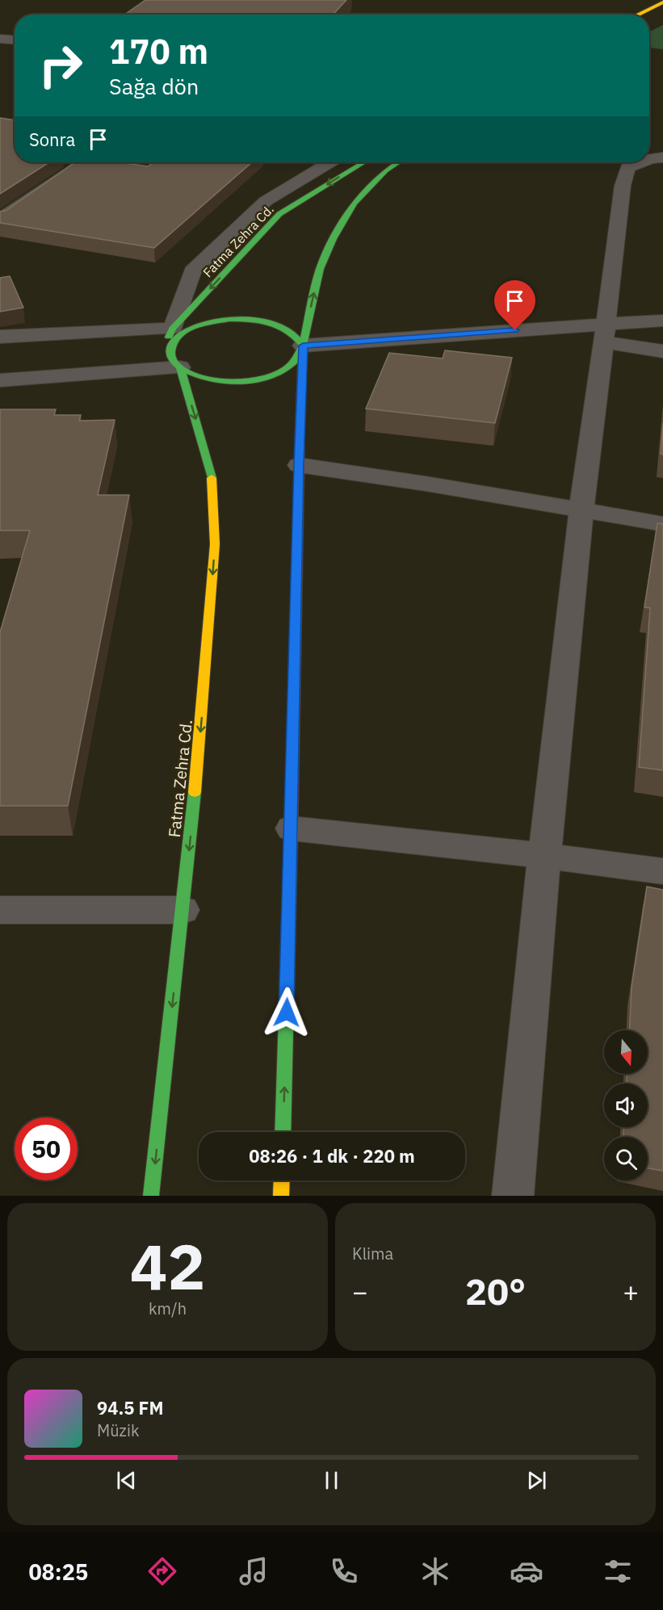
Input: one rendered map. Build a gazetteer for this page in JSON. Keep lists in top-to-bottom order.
{
  "streets": {
    "main road": ["Fatma Zehra Cd."]
  },
  "north": "bottom",
  "page": {
    "turn": ["170 m", "Sağa dön"],
    "then": "Sonra",
    "limit": "50",
    "trip": "08:26 · 1 dk · 220 m",
    "tile": [
      ["42", "km/h"],
      "Klima"
    ],
    "heat": ["−", "20°", "+"],
    "song": ["94.5 FM", "Müzik"],
    "tabs": "08:25"
  }
}
